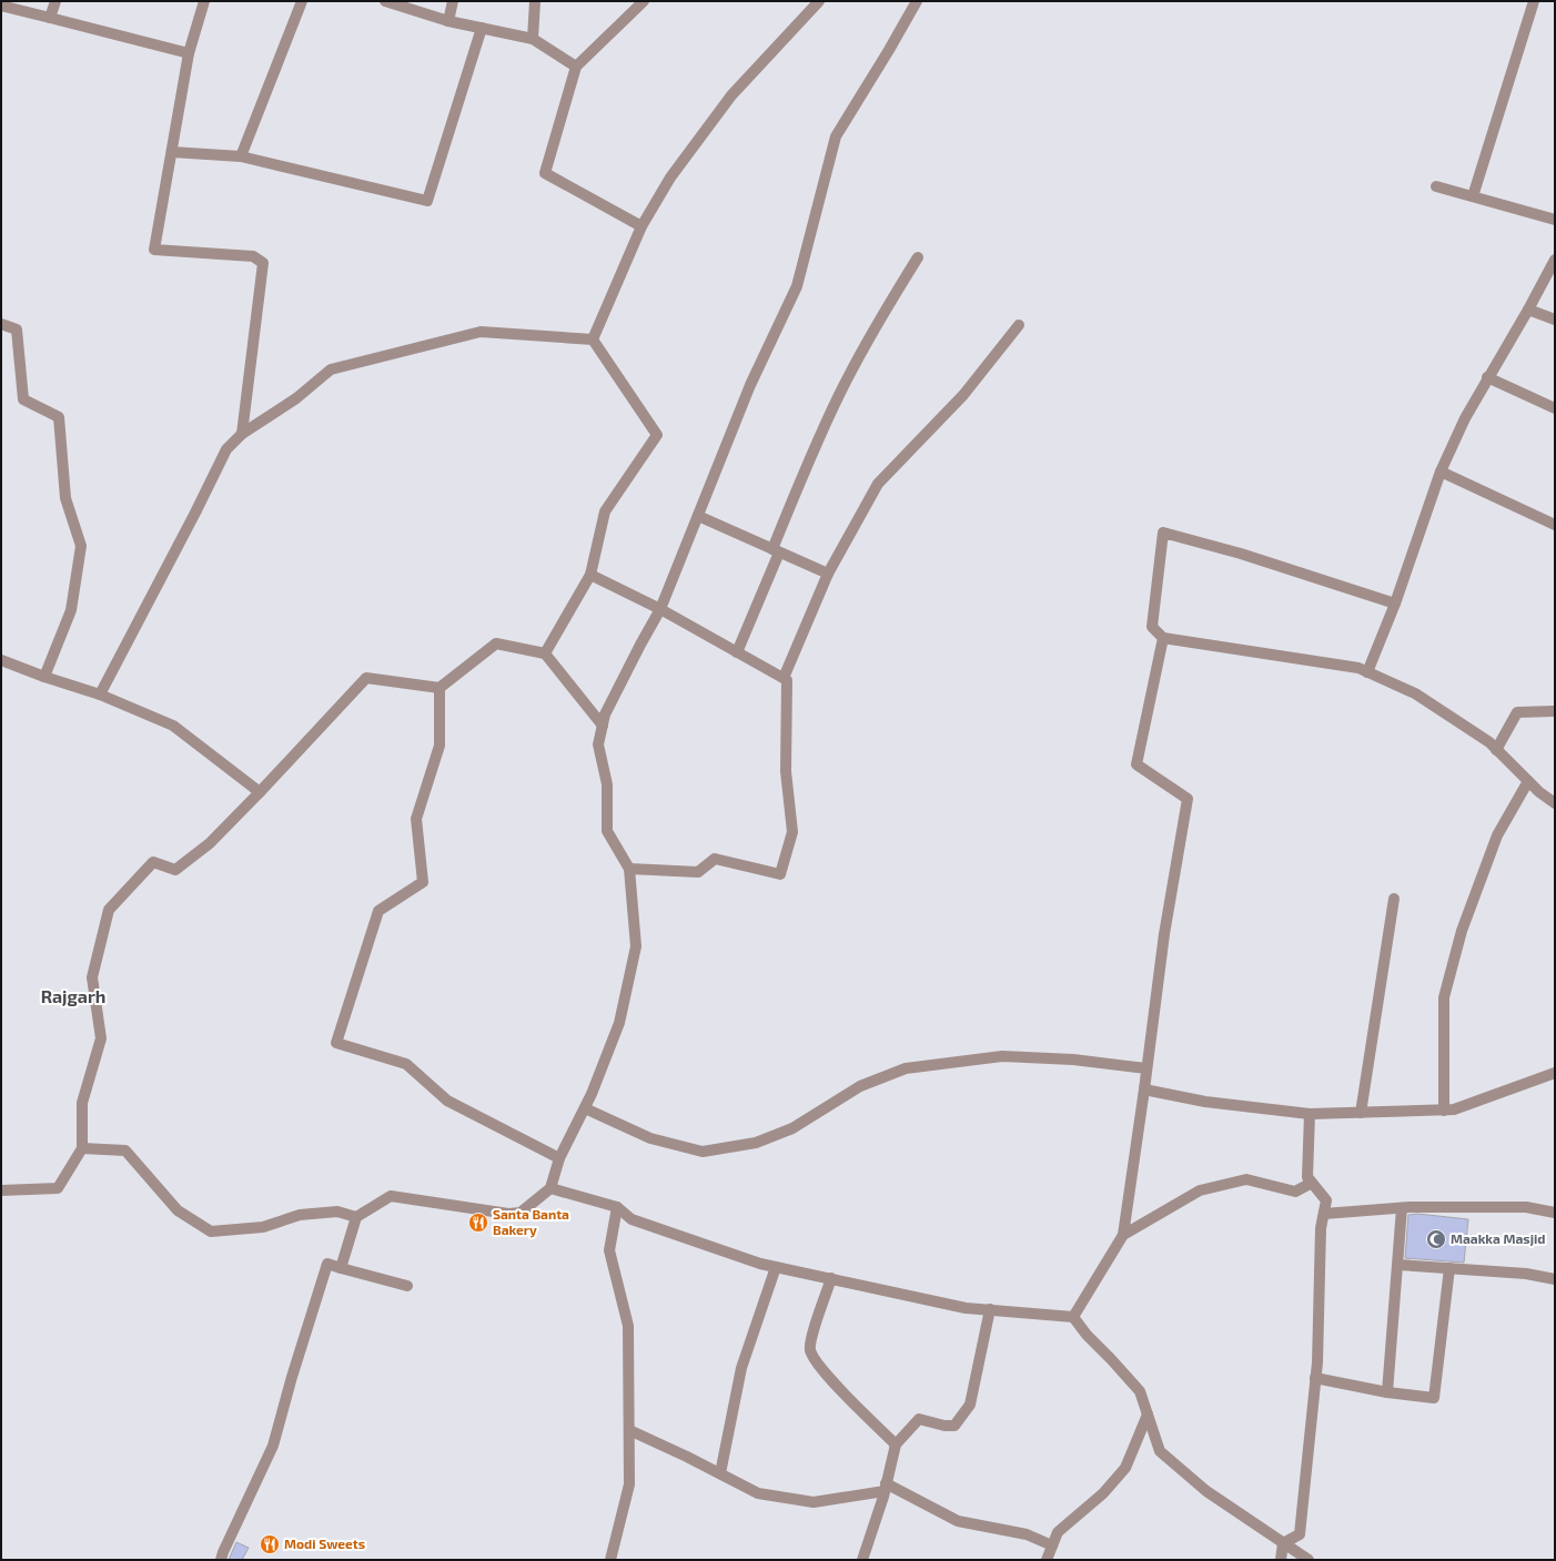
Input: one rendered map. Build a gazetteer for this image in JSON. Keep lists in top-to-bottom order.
{
  "districts": ["Rajgarh"],
  "places": {
    "restaurant": ["Santa Banta Bakery", "Modi Sweets"],
    "mosque": ["Maakka Masjid"]
  }
}
